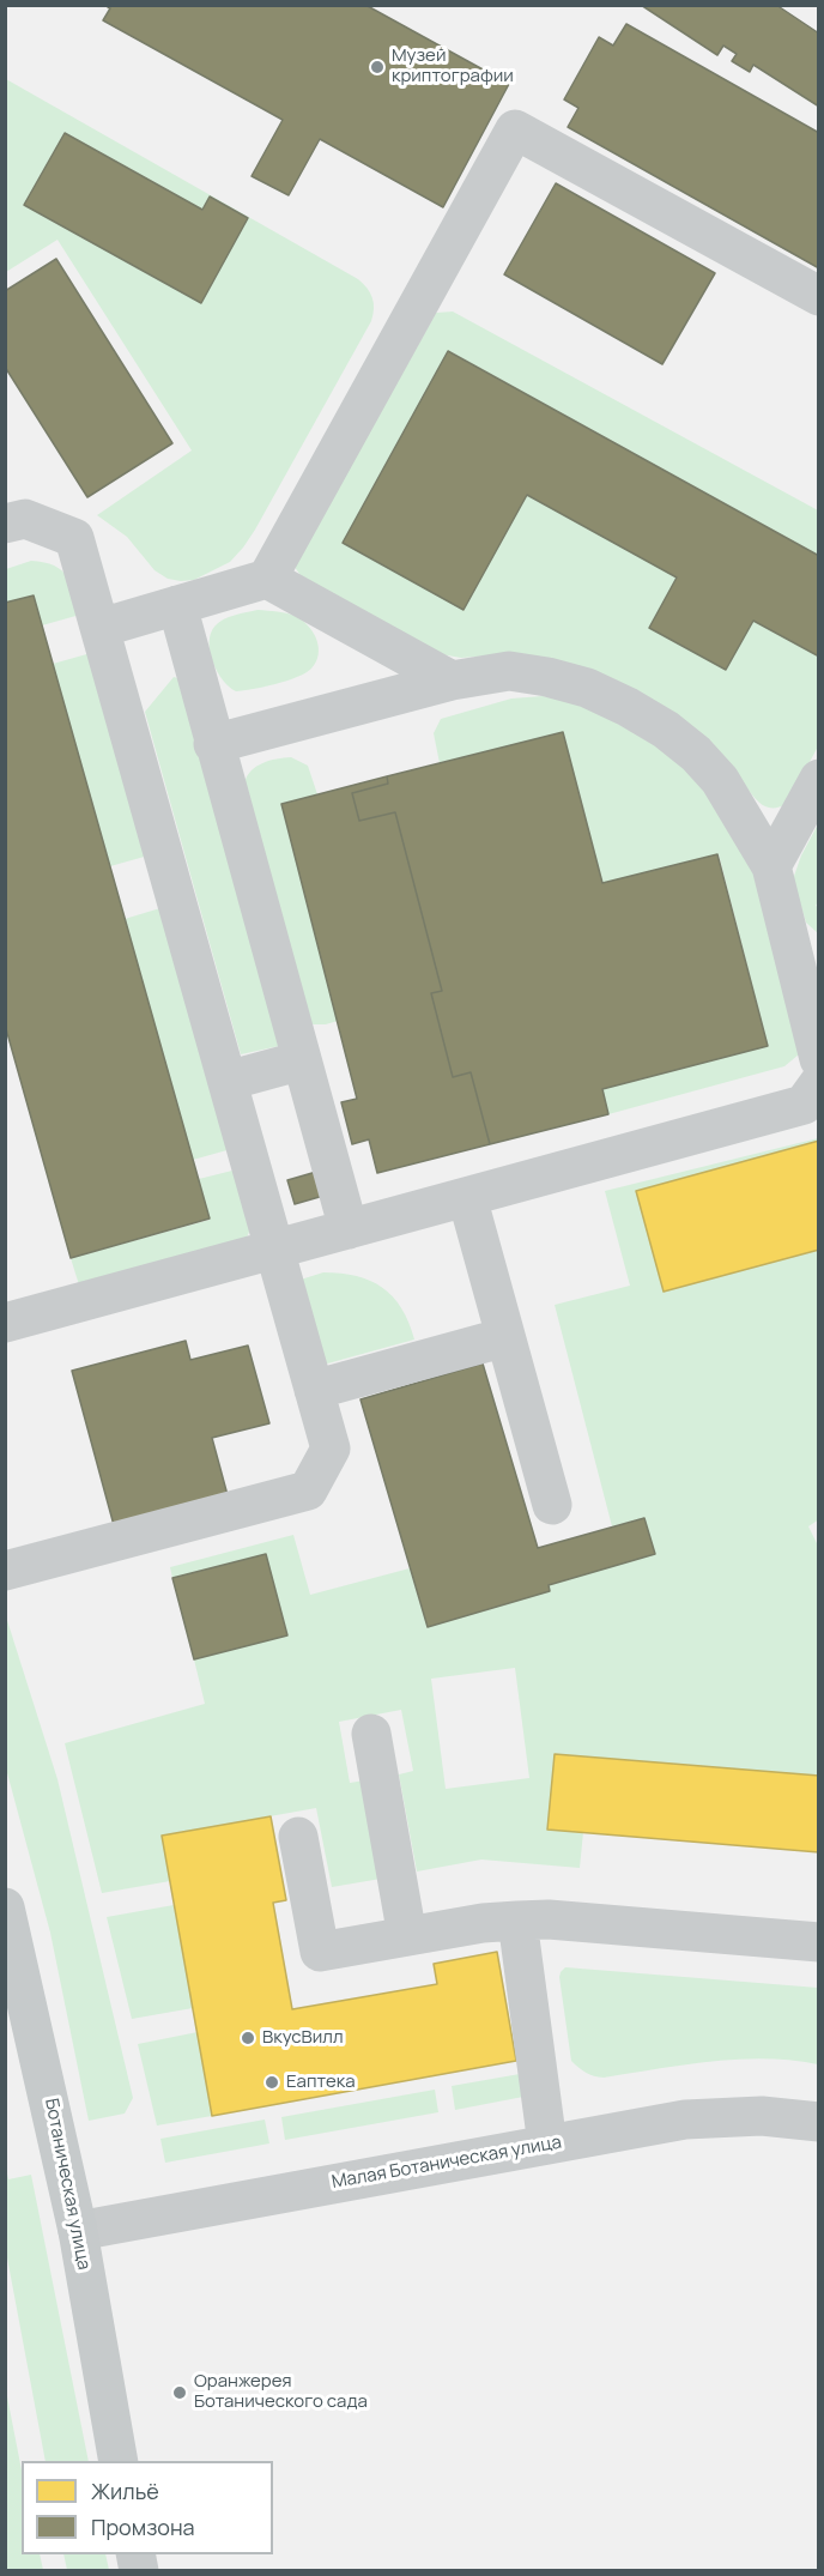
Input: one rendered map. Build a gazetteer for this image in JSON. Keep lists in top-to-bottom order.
{
  "streets": {
    "main road": ["Ботаническая улица"],
    "street": ["Малая Ботаническая улица"]
  },
  "crossings": [
    ["Малая Ботаническая улица", "Ботаническая улица"]
  ],
  "places": [
    "Музей криптографии",
    "ВкусВилл",
    "Еаптека",
    "Оранжерея Ботанического сада"
  ],
  "legend": ["Жильё", "Промзона"]
}
